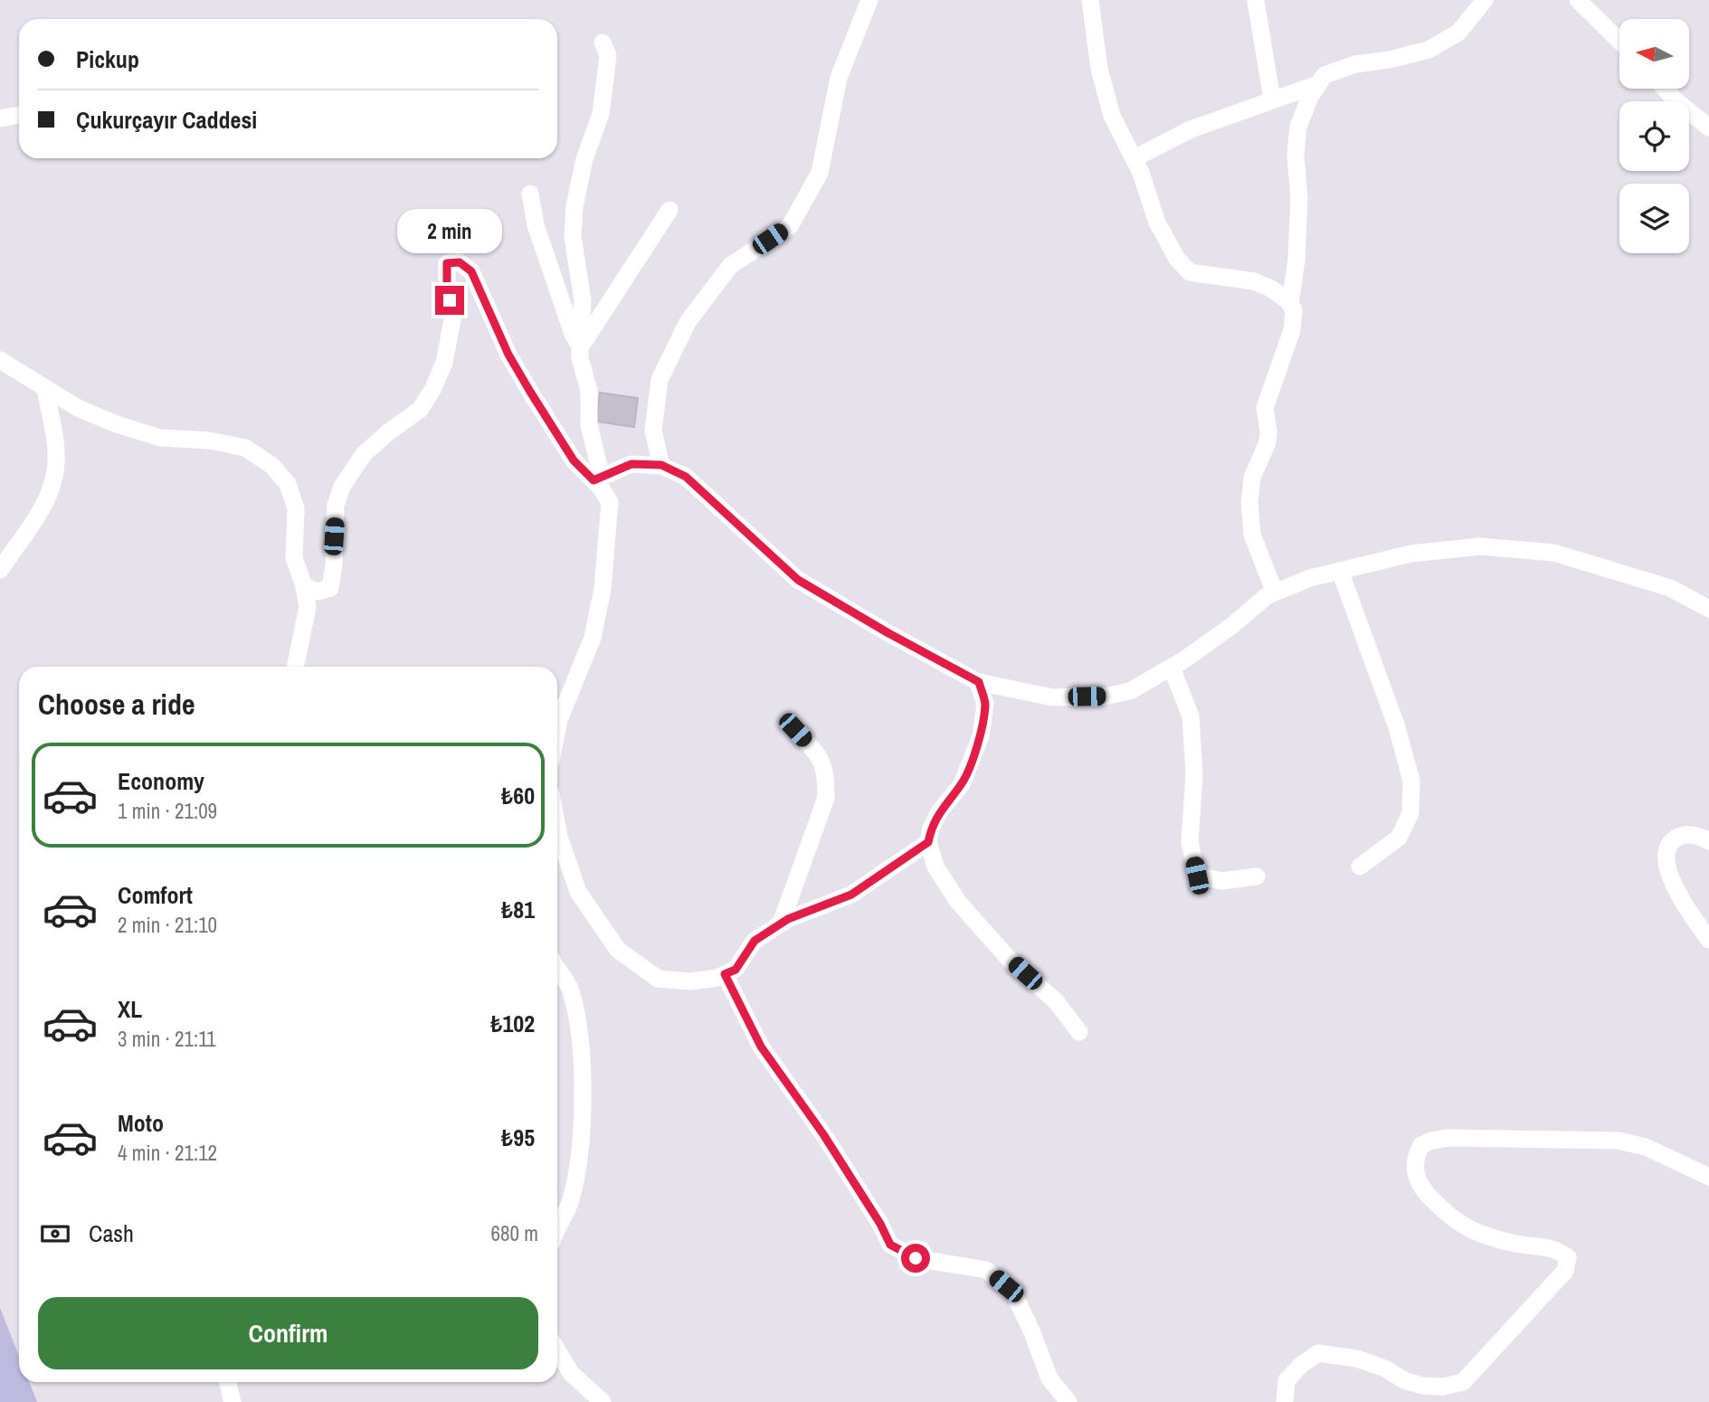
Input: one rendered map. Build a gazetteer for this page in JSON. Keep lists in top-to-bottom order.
{
  "north": "left",
  "page": {
    "banner": ["Pickup", "Çukurçayır Caddesi"],
    "bubble": "2 min",
    "heading": "Choose a ride",
    "list": [
      {
        "name": "Economy",
        "note": "1 min · 21:09",
        "value": "₺60"
      },
      {
        "name": "Comfort",
        "note": "2 min · 21:10",
        "value": "₺81"
      },
      {
        "name": "XL",
        "note": "3 min · 21:11",
        "value": "₺102"
      },
      {
        "name": "Moto",
        "note": "4 min · 21:12",
        "value": "₺95"
      }
    ],
    "pay": ["Cash", "680 m"],
    "buttons": "Confirm"
  }
}
